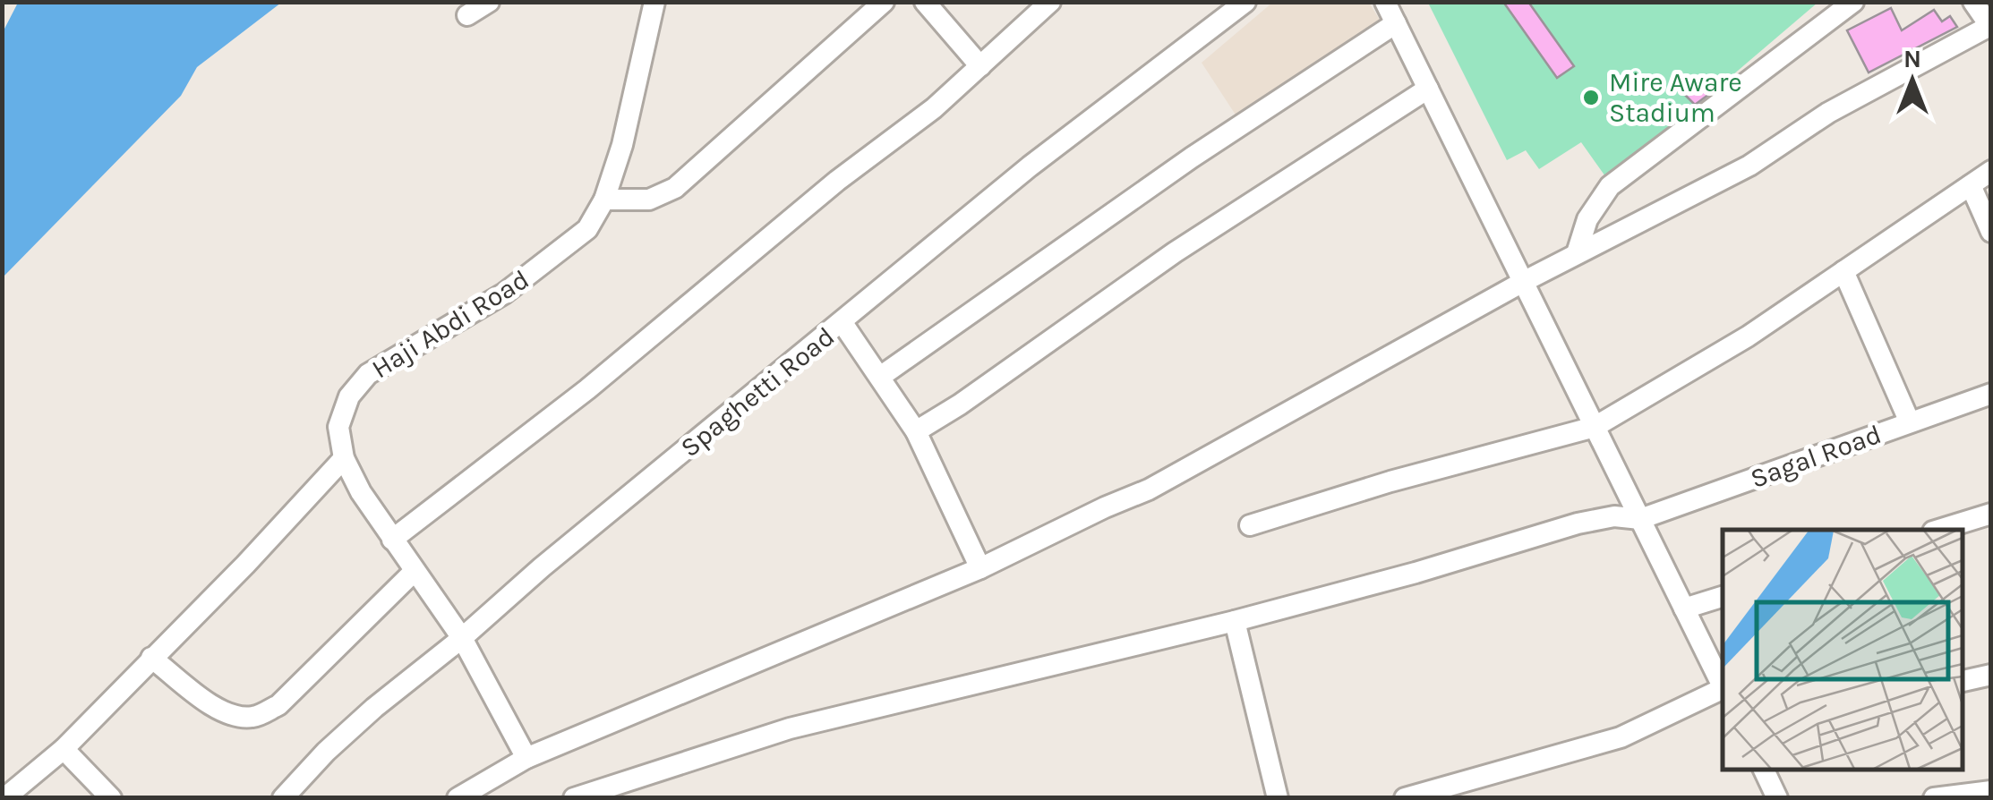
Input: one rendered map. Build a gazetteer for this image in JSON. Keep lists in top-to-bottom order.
{
  "streets": {
    "street": ["Haji Abdi Road", "Spaghetti Road", "Sagal Road"]
  },
  "crossings": [
    ["Haji Abdi Road", "Spaghetti Road"]
  ],
  "places": ["Mire Aware Stadium"],
  "north": "top"
}
